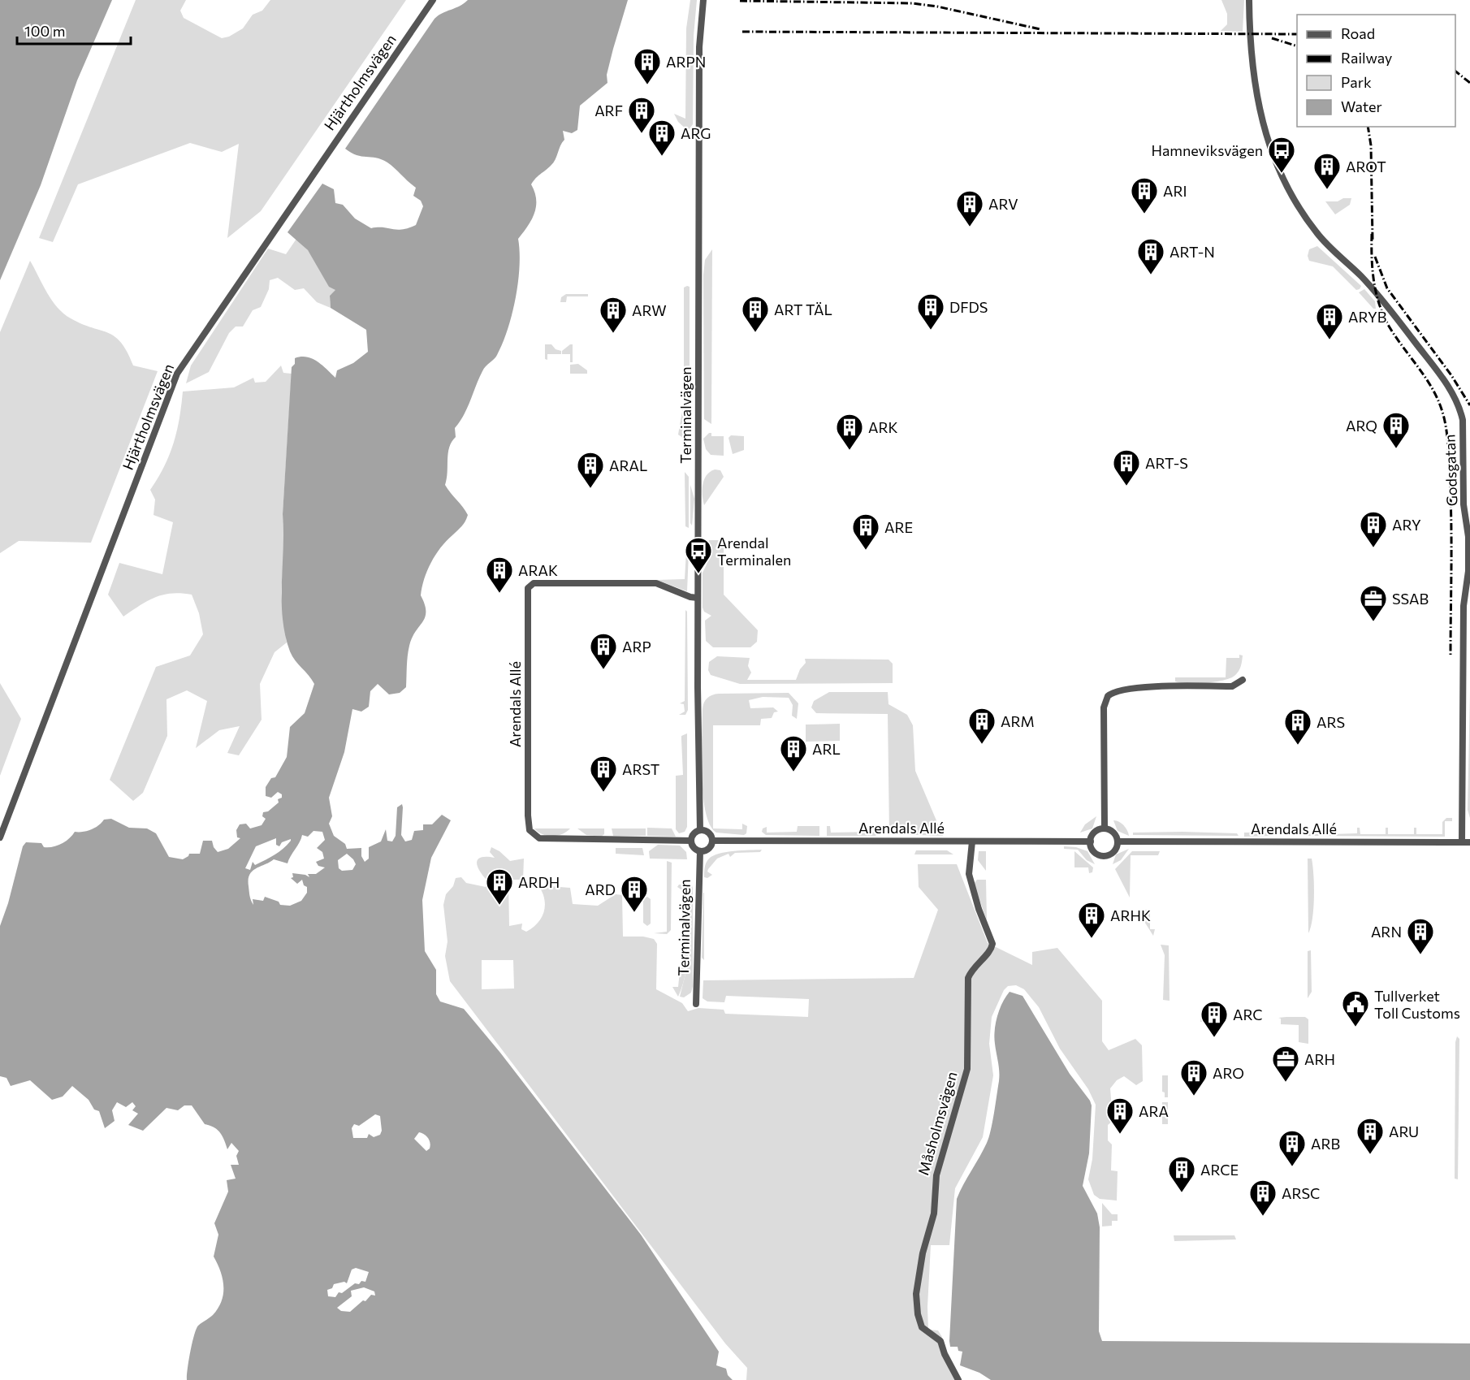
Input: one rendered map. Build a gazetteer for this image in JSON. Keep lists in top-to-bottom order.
{
  "streets": {
    "street": [
      "Hjärtholmsvägen",
      "Terminalvägen",
      "Godsgatan",
      "Arendals Allé",
      "Måsholmsvägen"
    ]
  },
  "crossings": [
    ["Terminalvägen", "Arendals Allé"],
    ["Godsgatan", "Arendals Allé"],
    ["Arendals Allé", "Måsholmsvägen"]
  ],
  "places": {
    "building": [
      "ARPN",
      "ARF",
      "ARG",
      "AROT",
      "ARI",
      "ARV",
      "ART-N",
      "DFDS",
      "ART TÄL",
      "ARW",
      "ARYB",
      "ARQ",
      "ARK",
      "ART-S",
      "ARAL",
      "ARY",
      "ARE",
      "ARAK",
      "ARP",
      "ARM",
      "ARS",
      "ARL",
      "ARST",
      "ARDH",
      "ARD",
      "ARHK",
      "ARN",
      "ARC",
      "ARO",
      "ARA",
      "ARU",
      "ARB",
      "ARCE",
      "ARSC"
    ],
    "bus stop": ["Hamneviksvägen", "Arendal Terminalen"],
    "office": ["SSAB", "ARH"],
    "public building": ["Tullverket Toll Customs"]
  },
  "legend": [
    "Road",
    "Railway",
    "Park",
    "Water"
  ],
  "scale_bar": "100 m"
}
